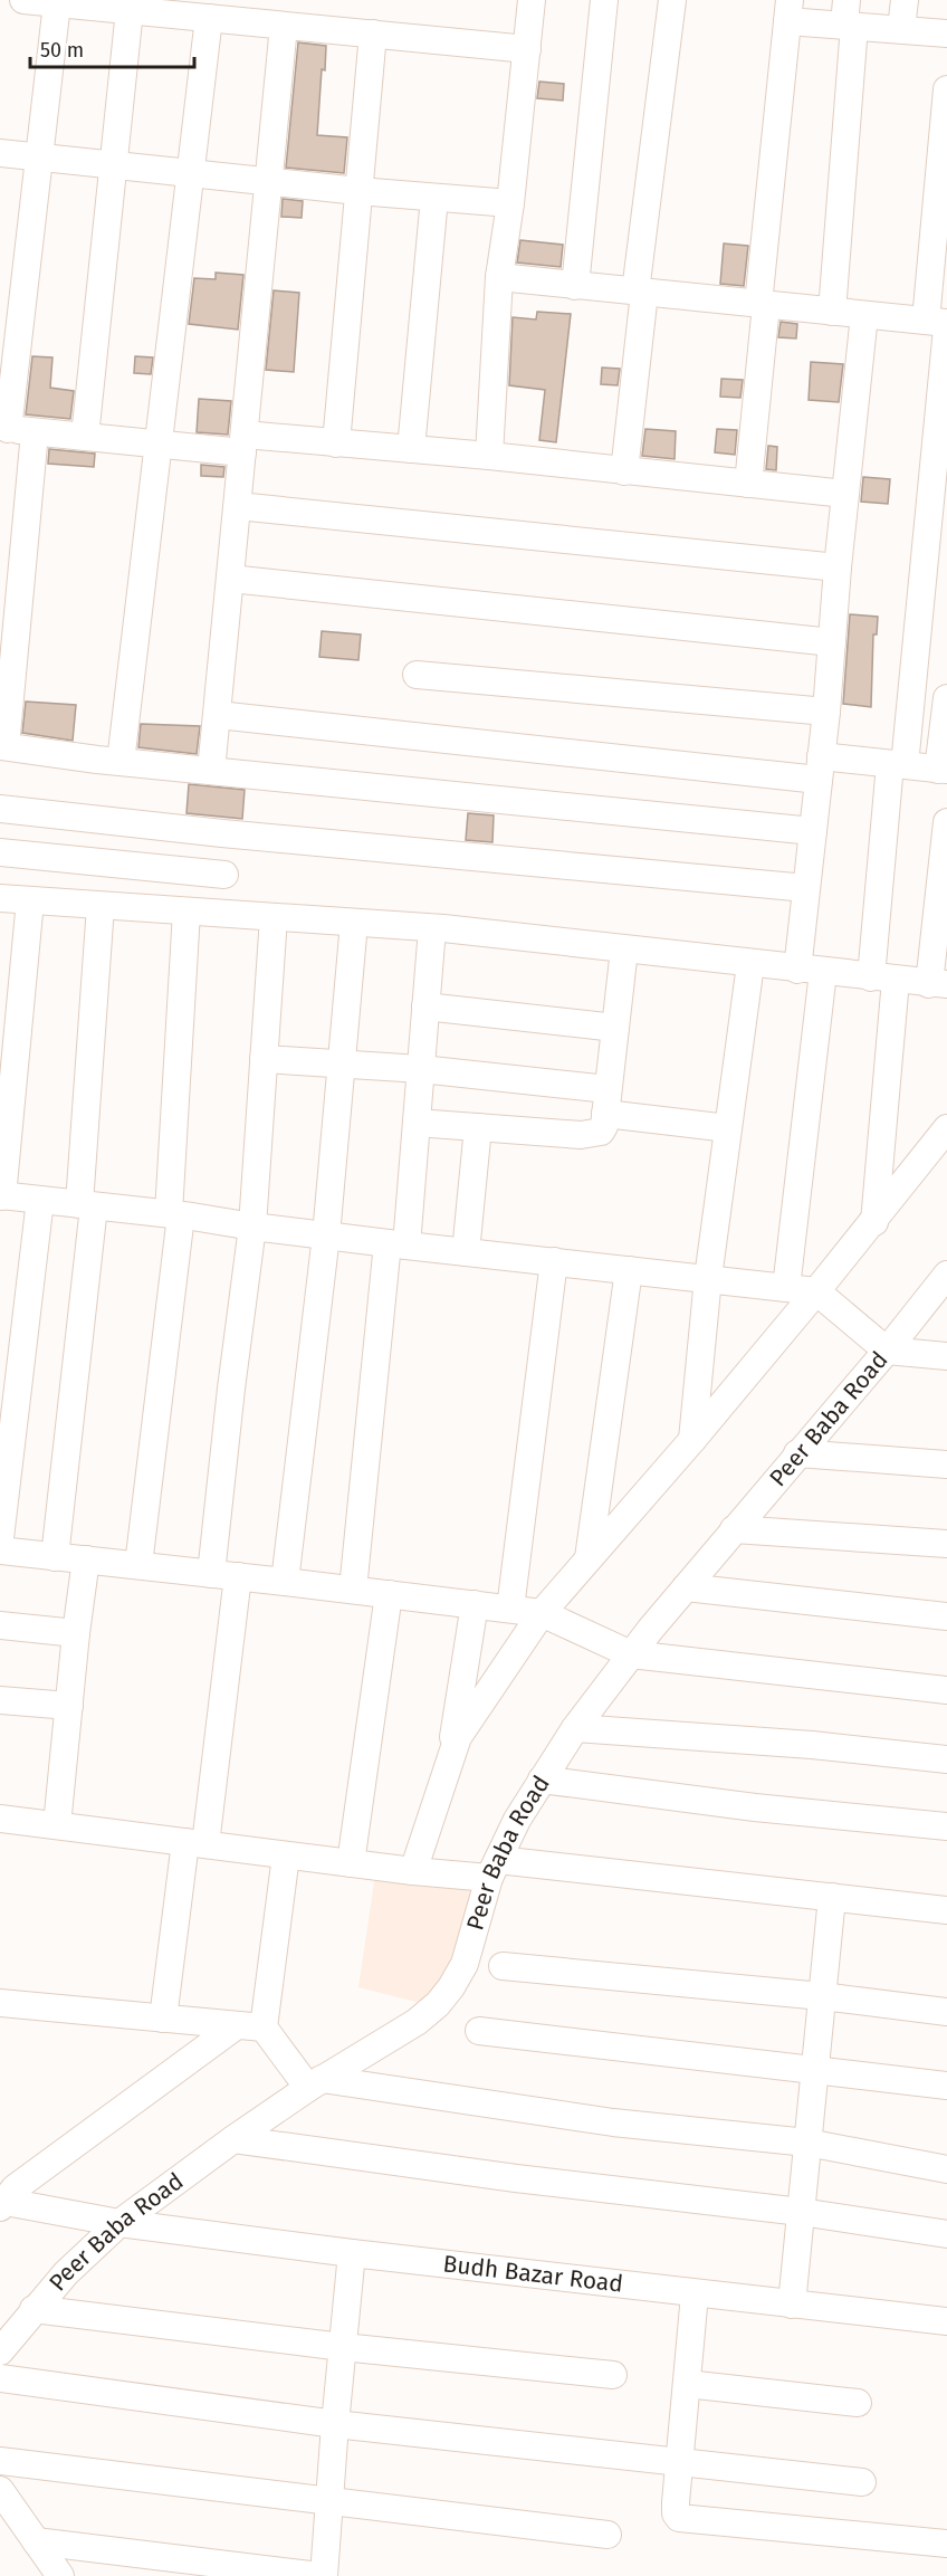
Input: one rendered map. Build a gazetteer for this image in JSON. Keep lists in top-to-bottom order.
{
  "streets": {
    "street": ["Peer Baba Road", "Budh Bazar Road"]
  },
  "crossings": [
    ["Peer Baba Road", "Budh Bazar Road"]
  ],
  "scale_bar": "50 m"
}
